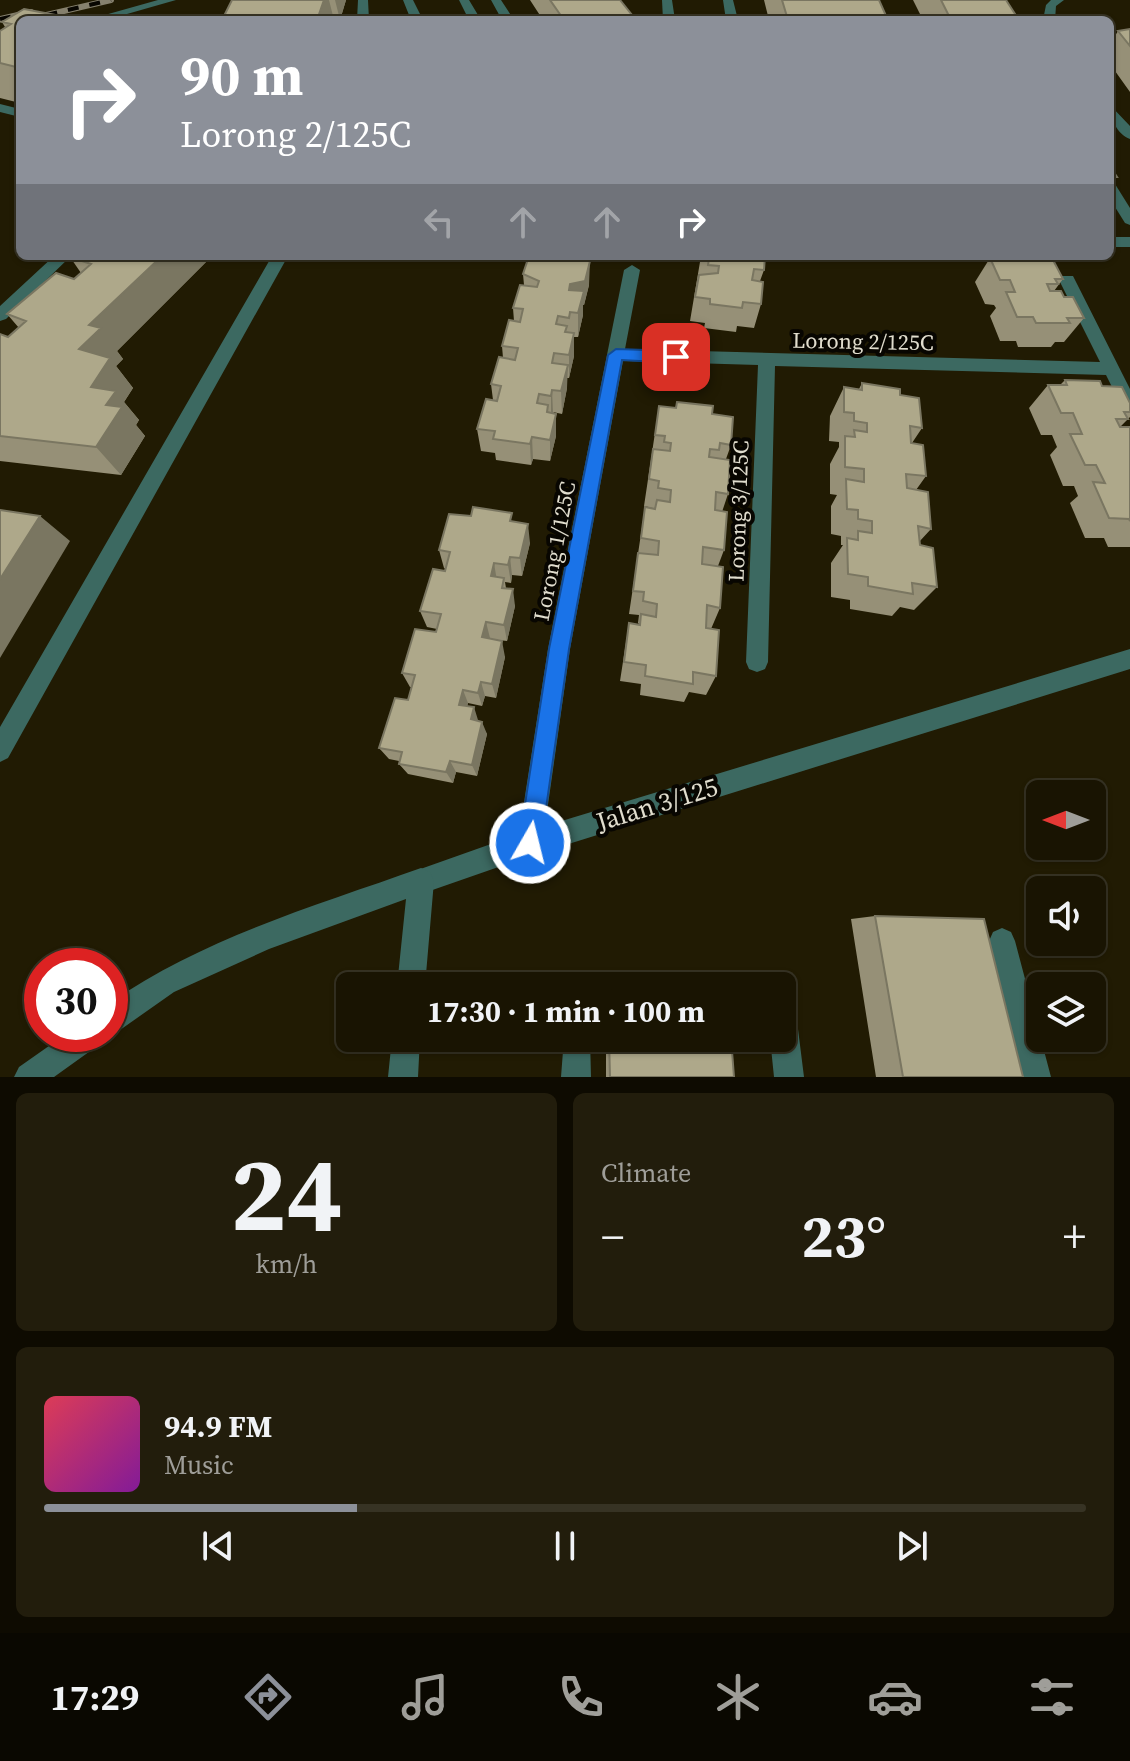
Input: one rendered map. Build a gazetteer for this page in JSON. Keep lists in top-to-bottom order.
{
  "streets": {
    "street": [
      "Lorong 2/125C",
      "Lorong 3/125C",
      "Lorong 1/125C",
      "Jalan 3/125"
    ]
  },
  "crossings": [
    ["Lorong 2/125C", "Lorong 3/125C"],
    ["Lorong 2/125C", "Lorong 1/125C"],
    ["Lorong 1/125C", "Jalan 3/125"]
  ],
  "north": "left",
  "page": {
    "turn": ["90 m", "Lorong 2/125C"],
    "limit": "30",
    "trip": "17:30 · 1 min · 100 m",
    "tile": [
      ["24", "km/h"],
      "Climate"
    ],
    "heat": ["−", "23°", "+"],
    "song": ["94.9 FM", "Music"],
    "tabs": "17:29"
  }
}
